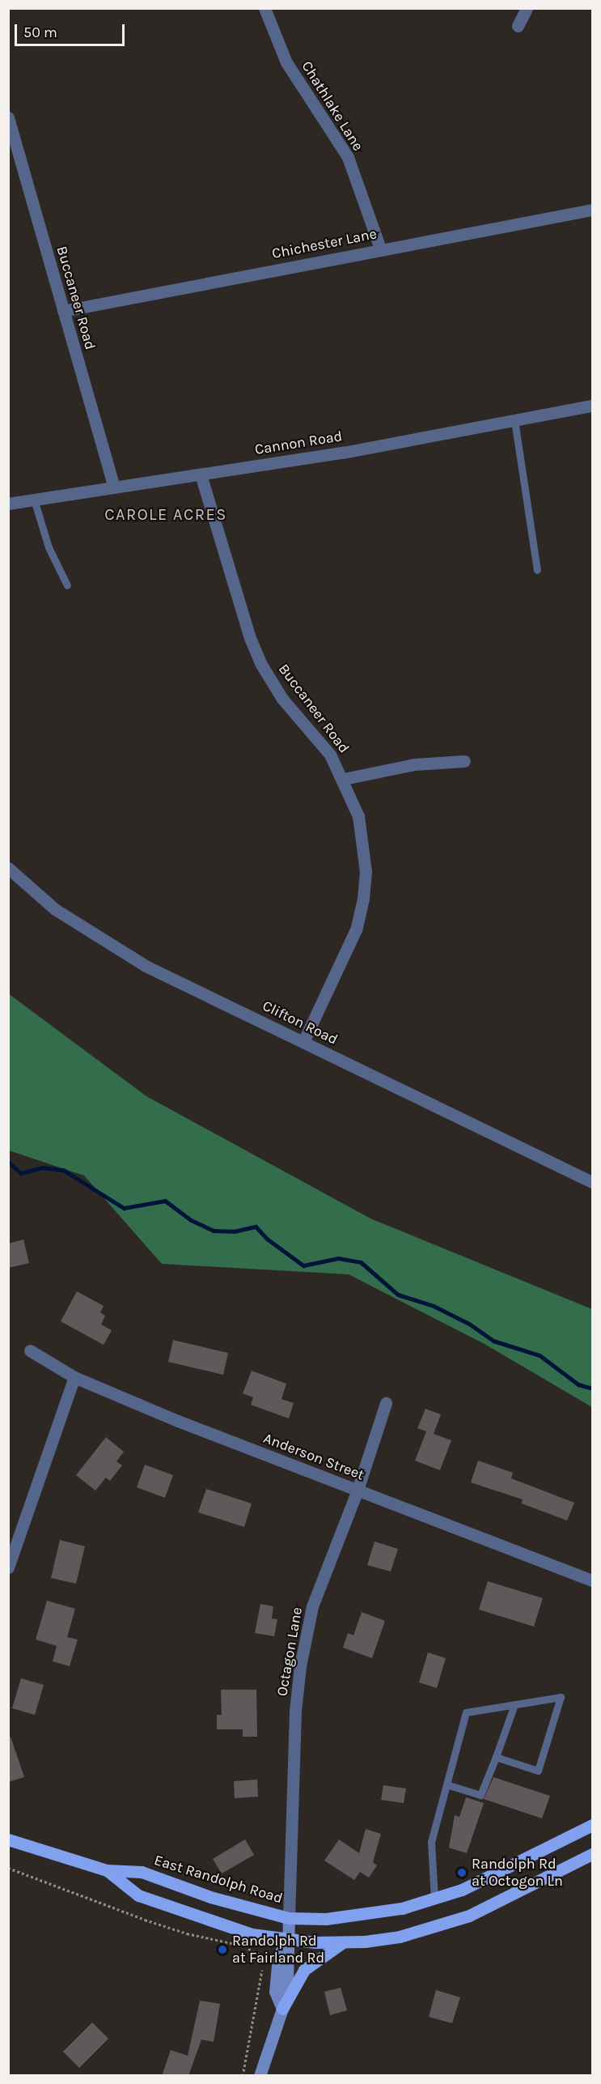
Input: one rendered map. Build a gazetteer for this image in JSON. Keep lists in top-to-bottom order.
{
  "streets": {
    "main road": ["East Randolph Road"],
    "street": [
      "Chathlake Lane",
      "Chichester Lane",
      "Buccaneer Road",
      "Cannon Road",
      "Clifton Road",
      "Anderson Street",
      "Octagon Lane"
    ]
  },
  "crossings": [
    ["Chathlake Lane", "Chichester Lane"],
    ["Chichester Lane", "Buccaneer Road"],
    ["Buccaneer Road", "Cannon Road"],
    ["Buccaneer Road", "Clifton Road"],
    ["Anderson Street", "Octagon Lane"],
    ["Octagon Lane", "East Randolph Road"]
  ],
  "districts": ["CAROLE ACRES"],
  "places": ["Randolph Rd at Octogon Ln", "Randolph Rd at Fairland Rd"],
  "scale_bar": "50 m"
}
